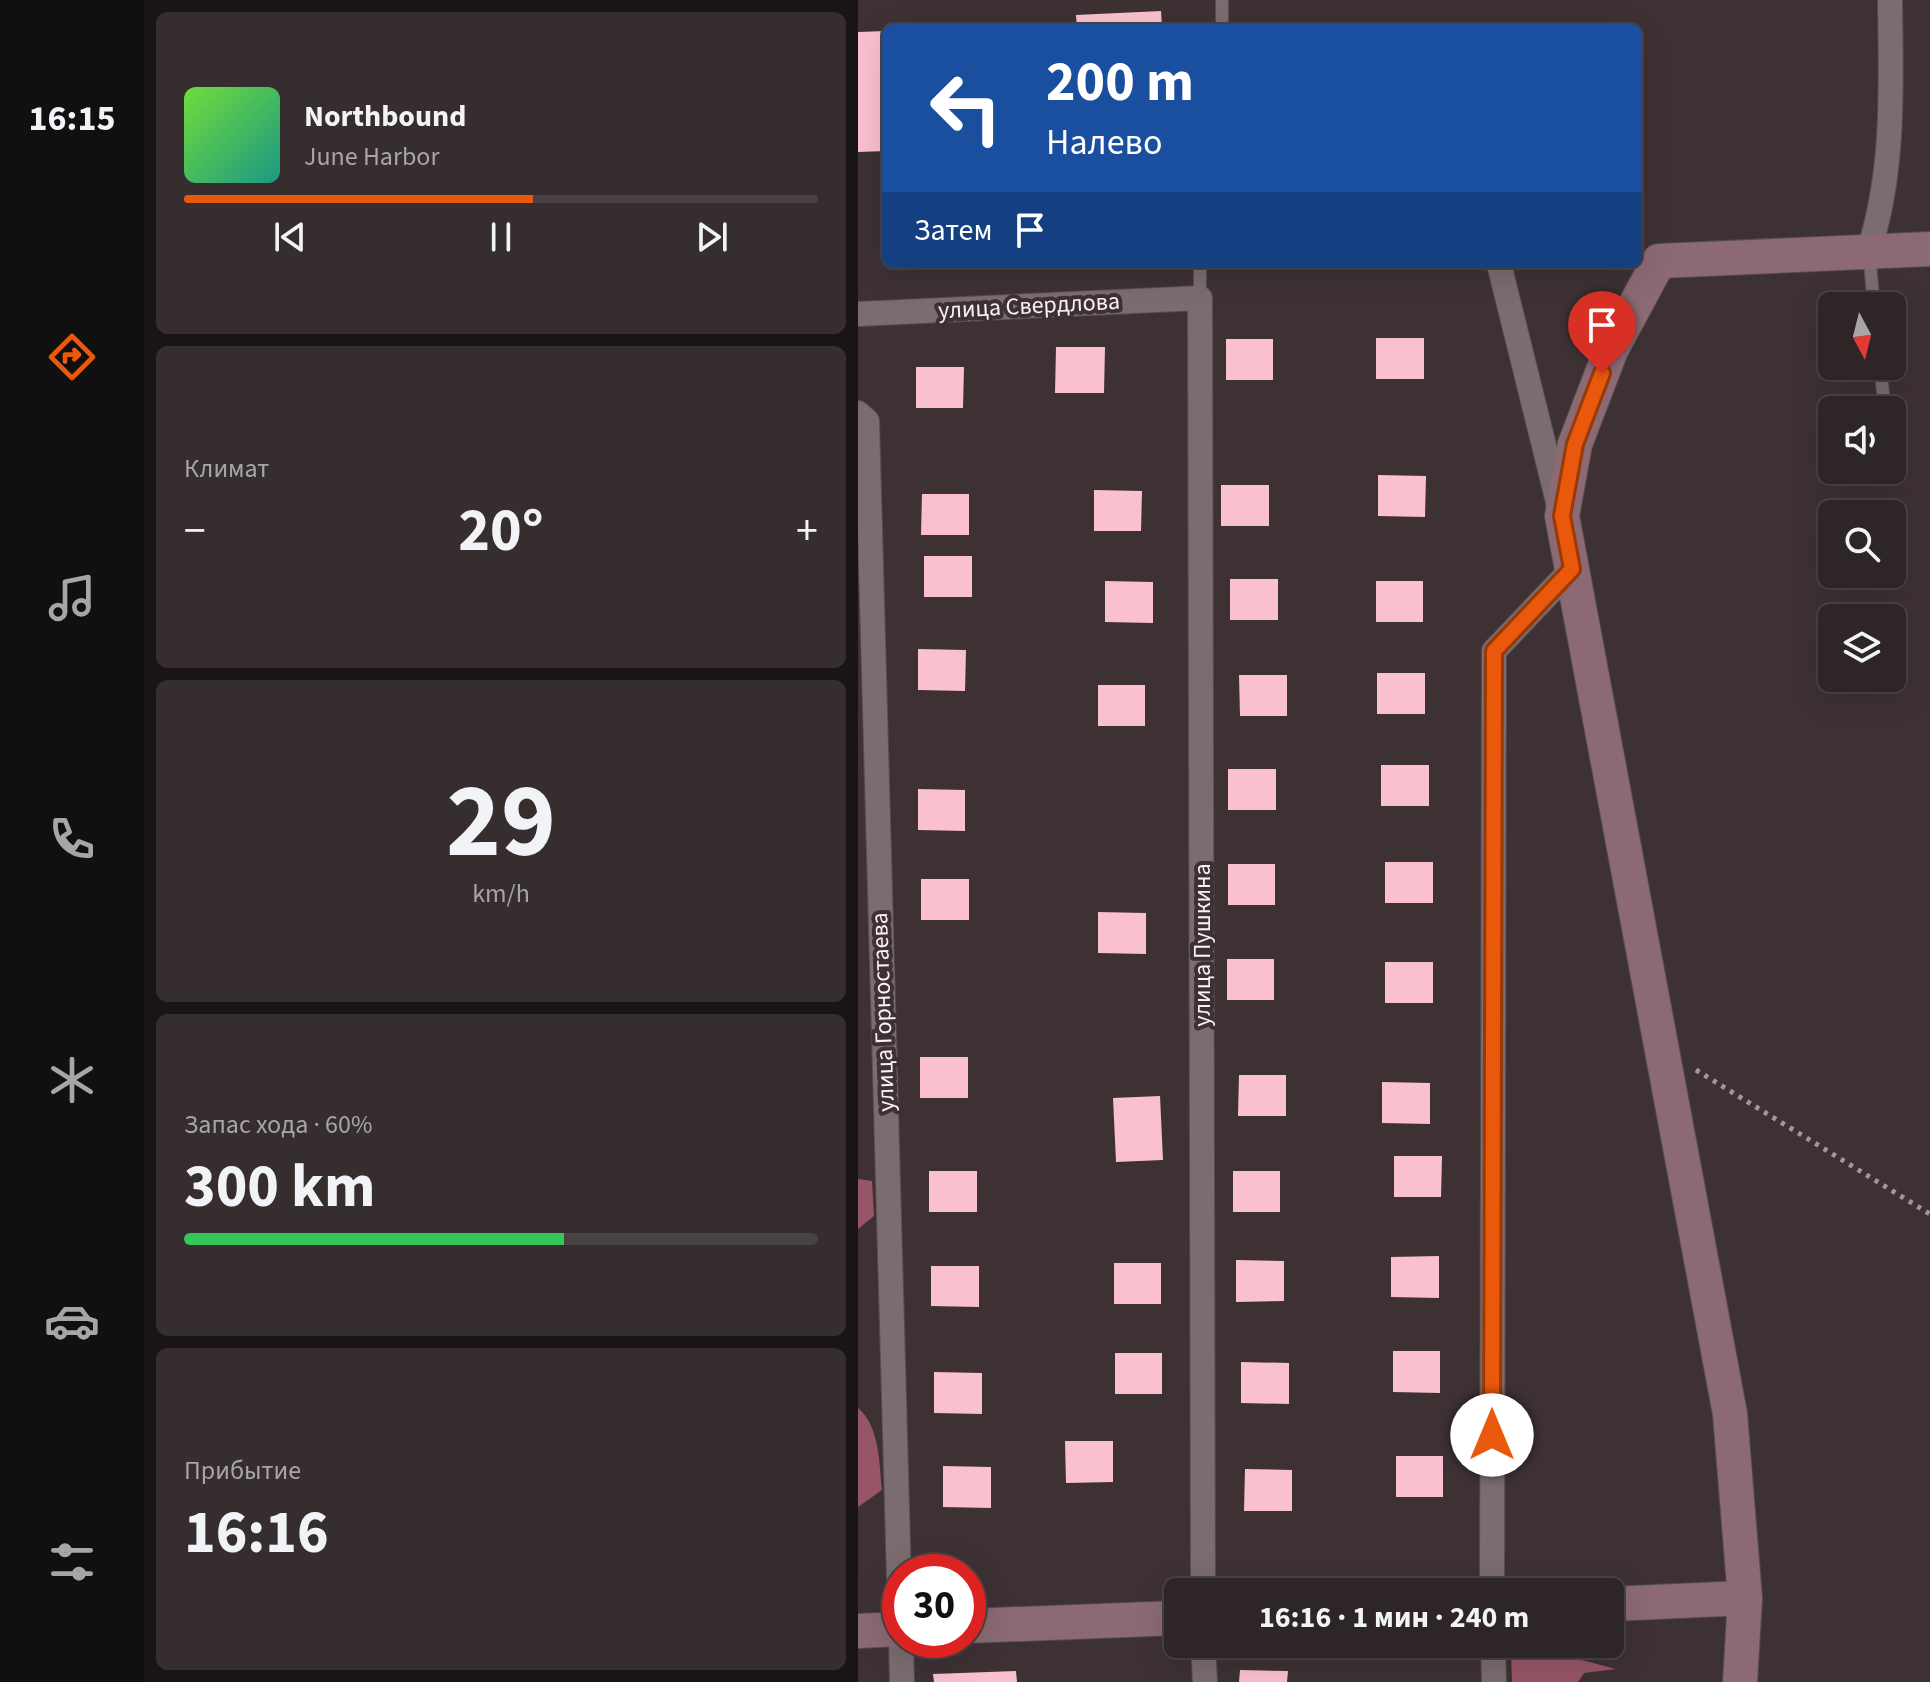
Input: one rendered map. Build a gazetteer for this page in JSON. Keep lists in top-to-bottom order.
{
  "streets": {
    "street": ["улица Свердлова", "улица Пушкина", "улица Горностаева"]
  },
  "crossings": [
    ["улица Свердлова", "улица Пушкина"]
  ],
  "north": "bottom",
  "page": {
    "tabs": "16:15",
    "turn": ["200 m", "Налево"],
    "song": ["Northbound", "June Harbor"],
    "then": "Затем",
    "tile": [
      "Климат",
      ["29", "km/h"],
      ["Запас хода · 60%", "300 km"],
      ["Прибытие", "16:16"]
    ],
    "heat": ["−", "20°", "+"],
    "limit": "30",
    "trip": "16:16 · 1 мин · 240 m"
  }
}
